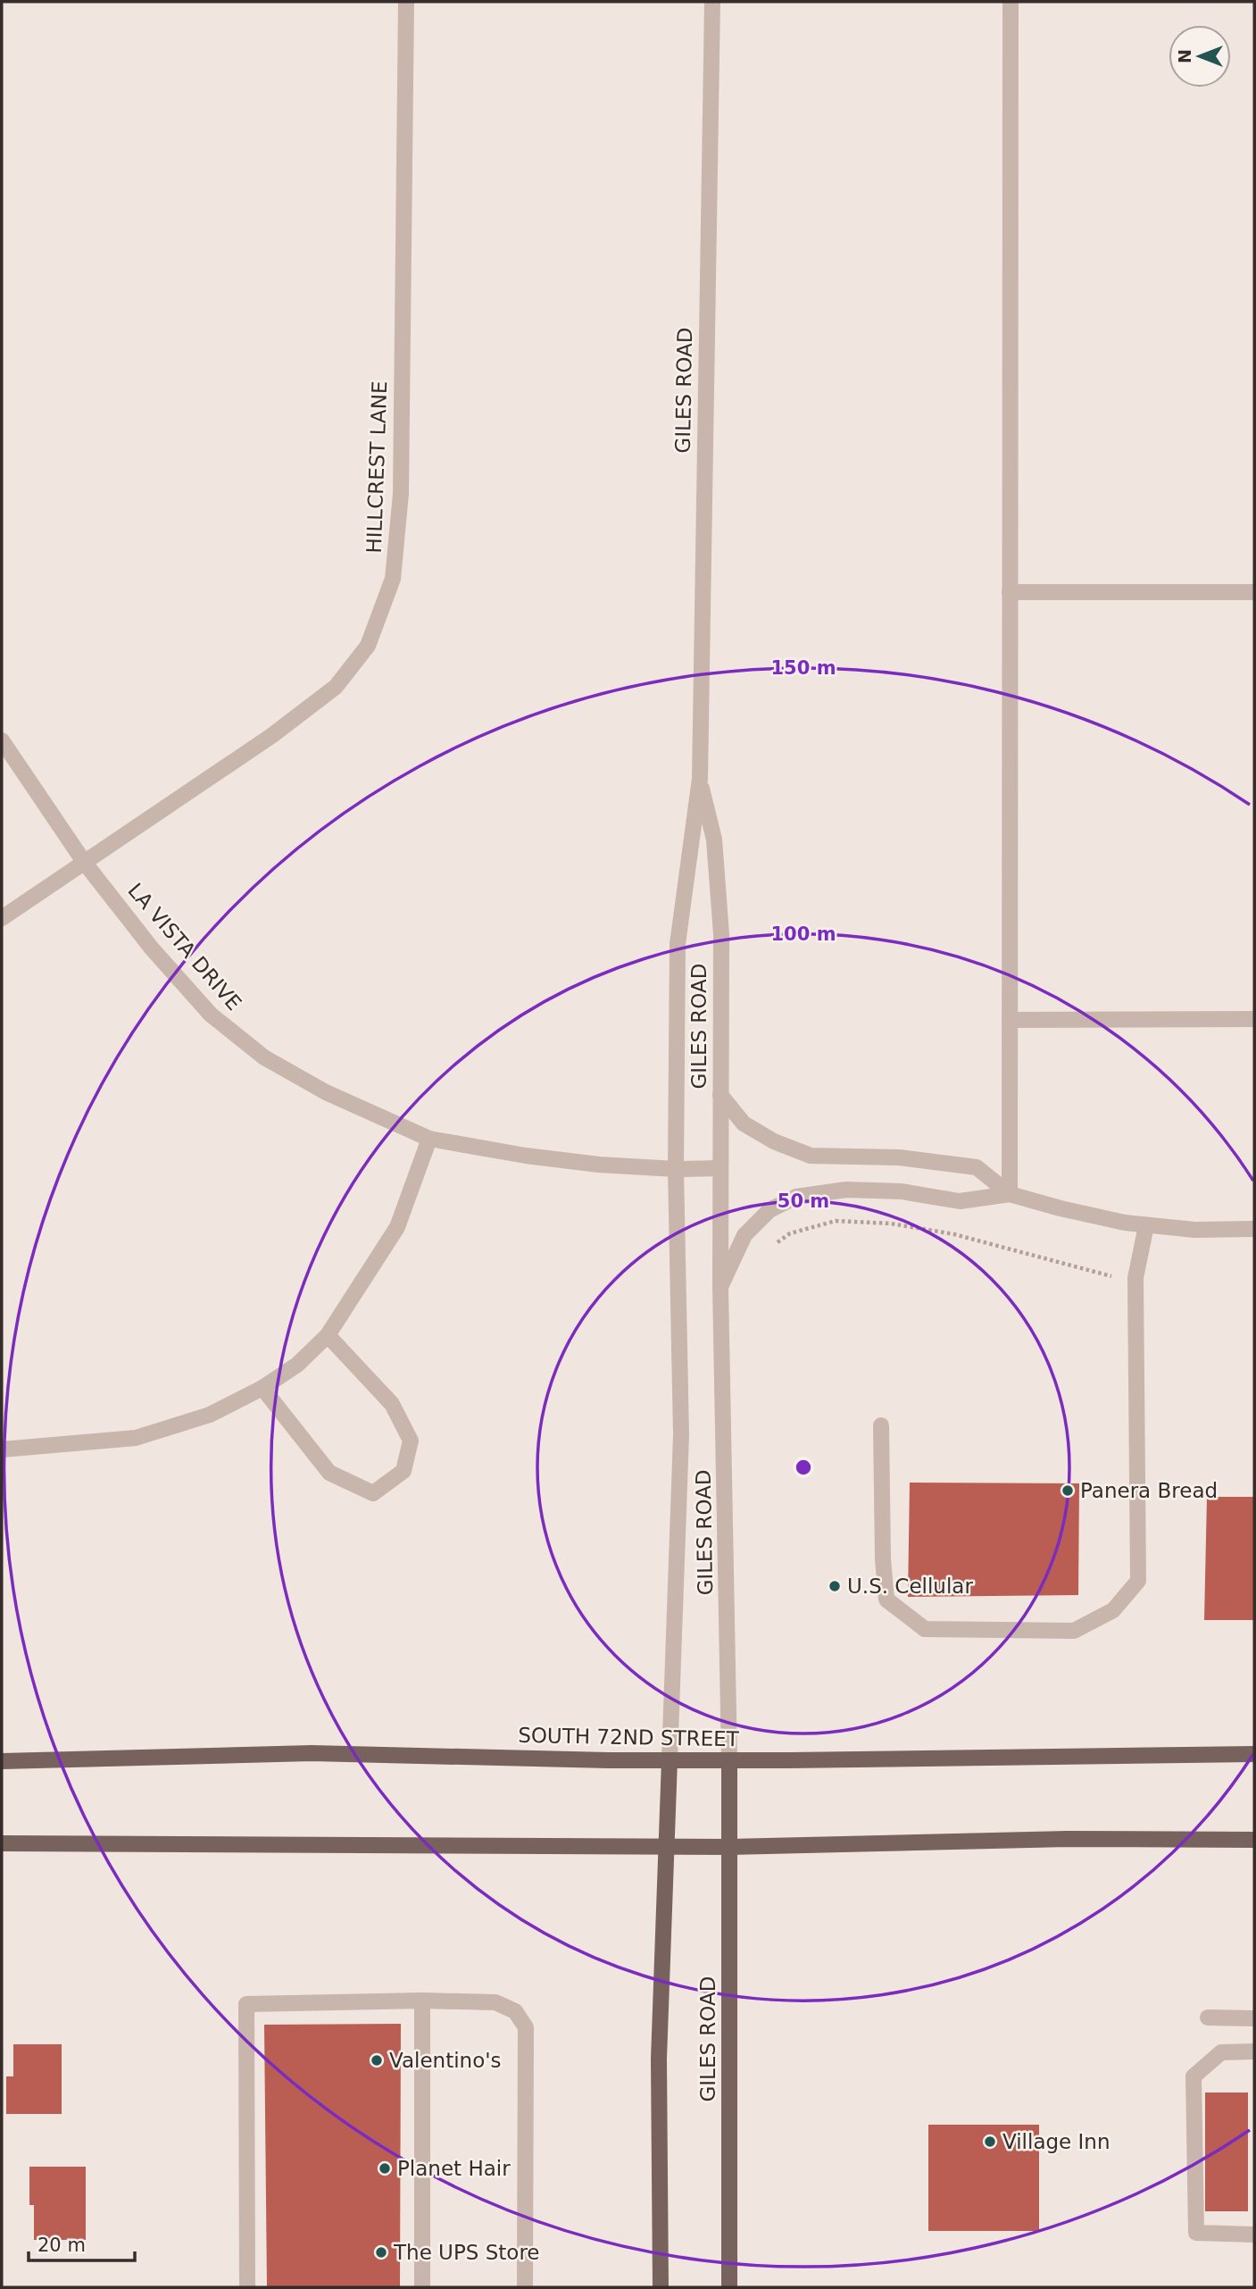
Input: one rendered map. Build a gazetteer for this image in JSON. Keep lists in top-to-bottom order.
{
  "streets": {
    "main road": ["GILES ROAD", "SOUTH 72ND STREET"],
    "street": ["HILLCREST LANE", "LA VISTA DRIVE"]
  },
  "crossings": [
    ["GILES ROAD", "LA VISTA DRIVE"],
    ["GILES ROAD", "SOUTH 72ND STREET"],
    ["HILLCREST LANE", "LA VISTA DRIVE"]
  ],
  "places": [
    "Panera Bread",
    "U.S. Cellular",
    "Valentino's",
    "Village Inn",
    "Planet Hair",
    "The UPS Store"
  ],
  "scale_bar": "20 m",
  "north": "left",
  "rings": ["150 m", "100 m", "50 m"]
}
